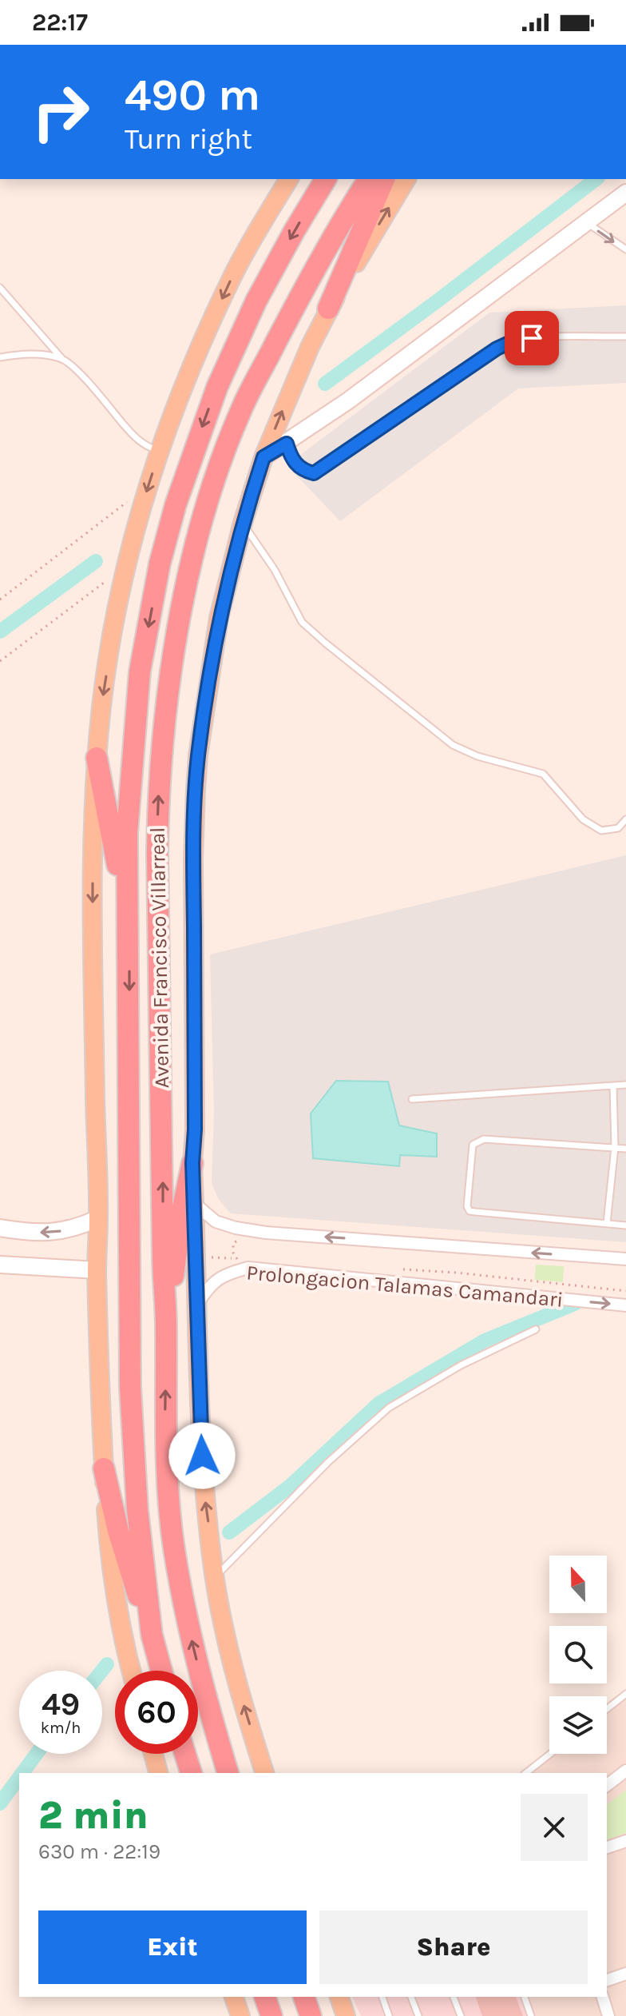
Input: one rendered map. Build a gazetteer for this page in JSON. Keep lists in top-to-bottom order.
{
  "streets": {
    "highway": ["Avenida Francisco Villarreal"],
    "street": ["Prolongacion Talamas Camandari"]
  },
  "crossings": [
    ["Avenida Francisco Villarreal", "Prolongacion Talamas Camandari"]
  ],
  "north": "top",
  "page": {
    "status": "22:17",
    "turn": ["490 m", "Turn right"],
    "speed": "49 km/h",
    "limit": "60",
    "heading": ["2 min", "630 m · 22:19"],
    "buttons": ["Exit", "Share"]
  }
}
